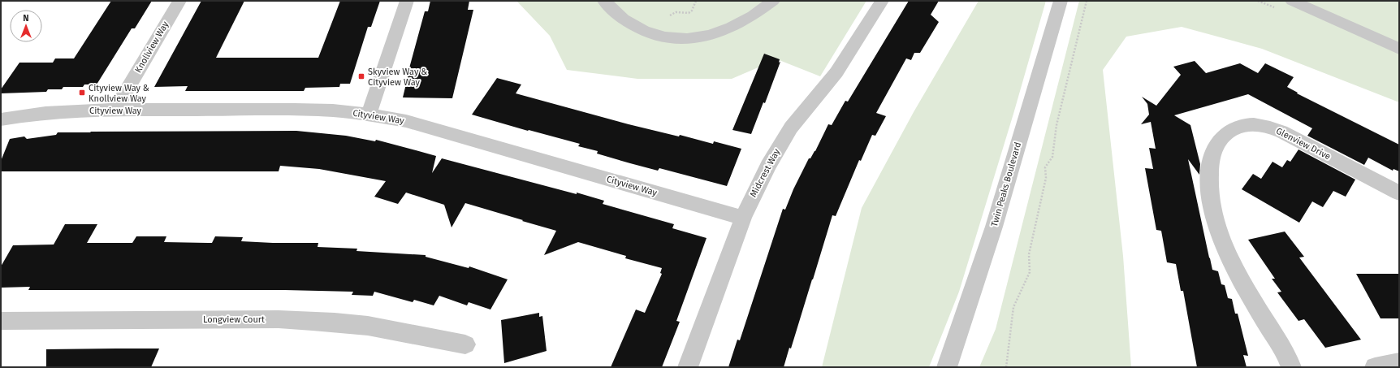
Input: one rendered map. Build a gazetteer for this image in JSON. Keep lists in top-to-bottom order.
{
  "streets": {
    "street": [
      "Knollview Way",
      "Cityview Way",
      "Glenview Drive",
      "Midcrest Way",
      "Twin Peaks Boulevard",
      "Longview Court"
    ]
  },
  "crossings": [
    ["Knollview Way", "Cityview Way"],
    ["Cityview Way", "Midcrest Way"]
  ],
  "places": {
    "transit": ["Skyview Way & Cityview Way", "Cityview Way & Knollview Way"]
  },
  "north": "top"
}
